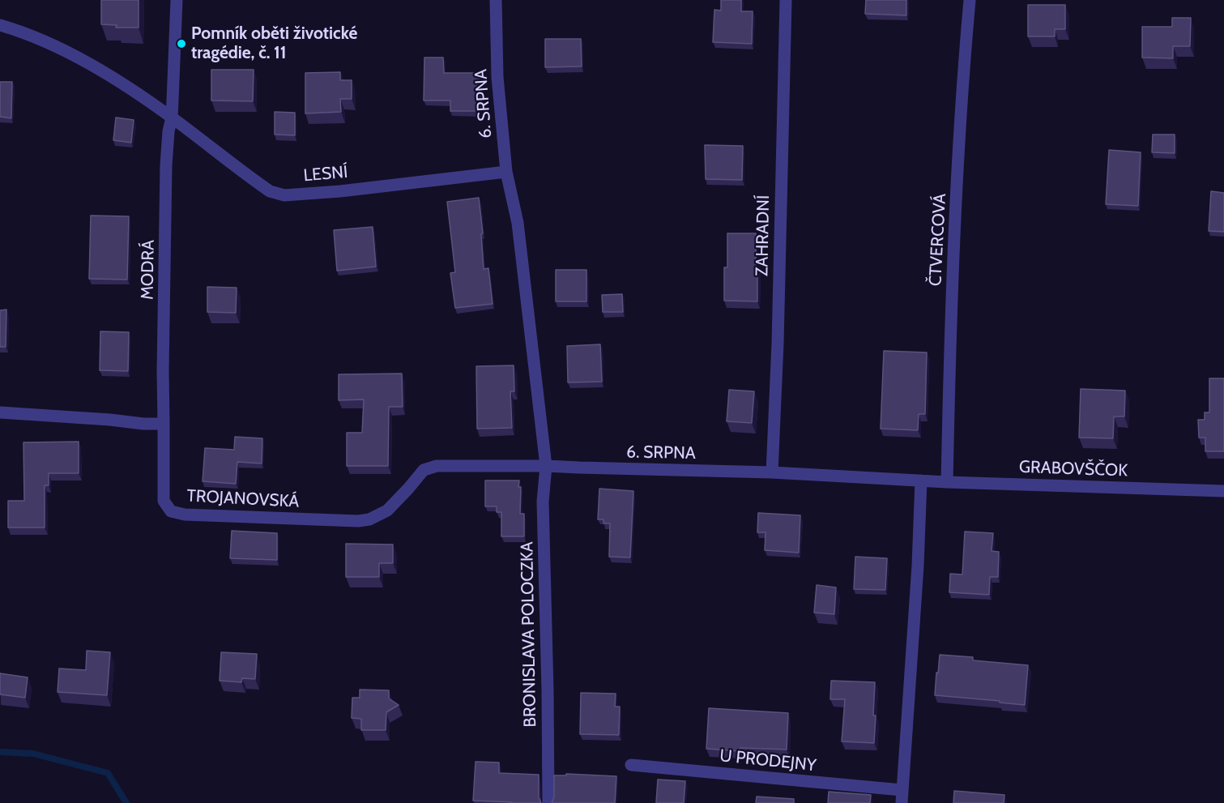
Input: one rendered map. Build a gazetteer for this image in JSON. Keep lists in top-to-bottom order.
{
  "streets": {
    "street": [
      "6. SRPNA",
      "LESNÍ",
      "ZAHRADNÍ",
      "ČTVERCOVÁ",
      "MODRÁ",
      "GRABOVŠČOK",
      "TROJANOVSKÁ",
      "BRONISLAVA POLOCZKA",
      "U PRODEJNY"
    ]
  },
  "crossings": [
    ["6. SRPNA", "LESNÍ"],
    ["6. SRPNA", "ZAHRADNÍ"],
    ["6. SRPNA", "GRABOVŠČOK"],
    ["6. SRPNA", "TROJANOVSKÁ"],
    ["6. SRPNA", "BRONISLAVA POLOCZKA"],
    ["LESNÍ", "MODRÁ"],
    ["ČTVERCOVÁ", "GRABOVŠČOK"],
    ["MODRÁ", "TROJANOVSKÁ"],
    ["TROJANOVSKÁ", "BRONISLAVA POLOCZKA"]
  ],
  "places": ["Pomník oběti životické tragédie, č. 11"]
}
